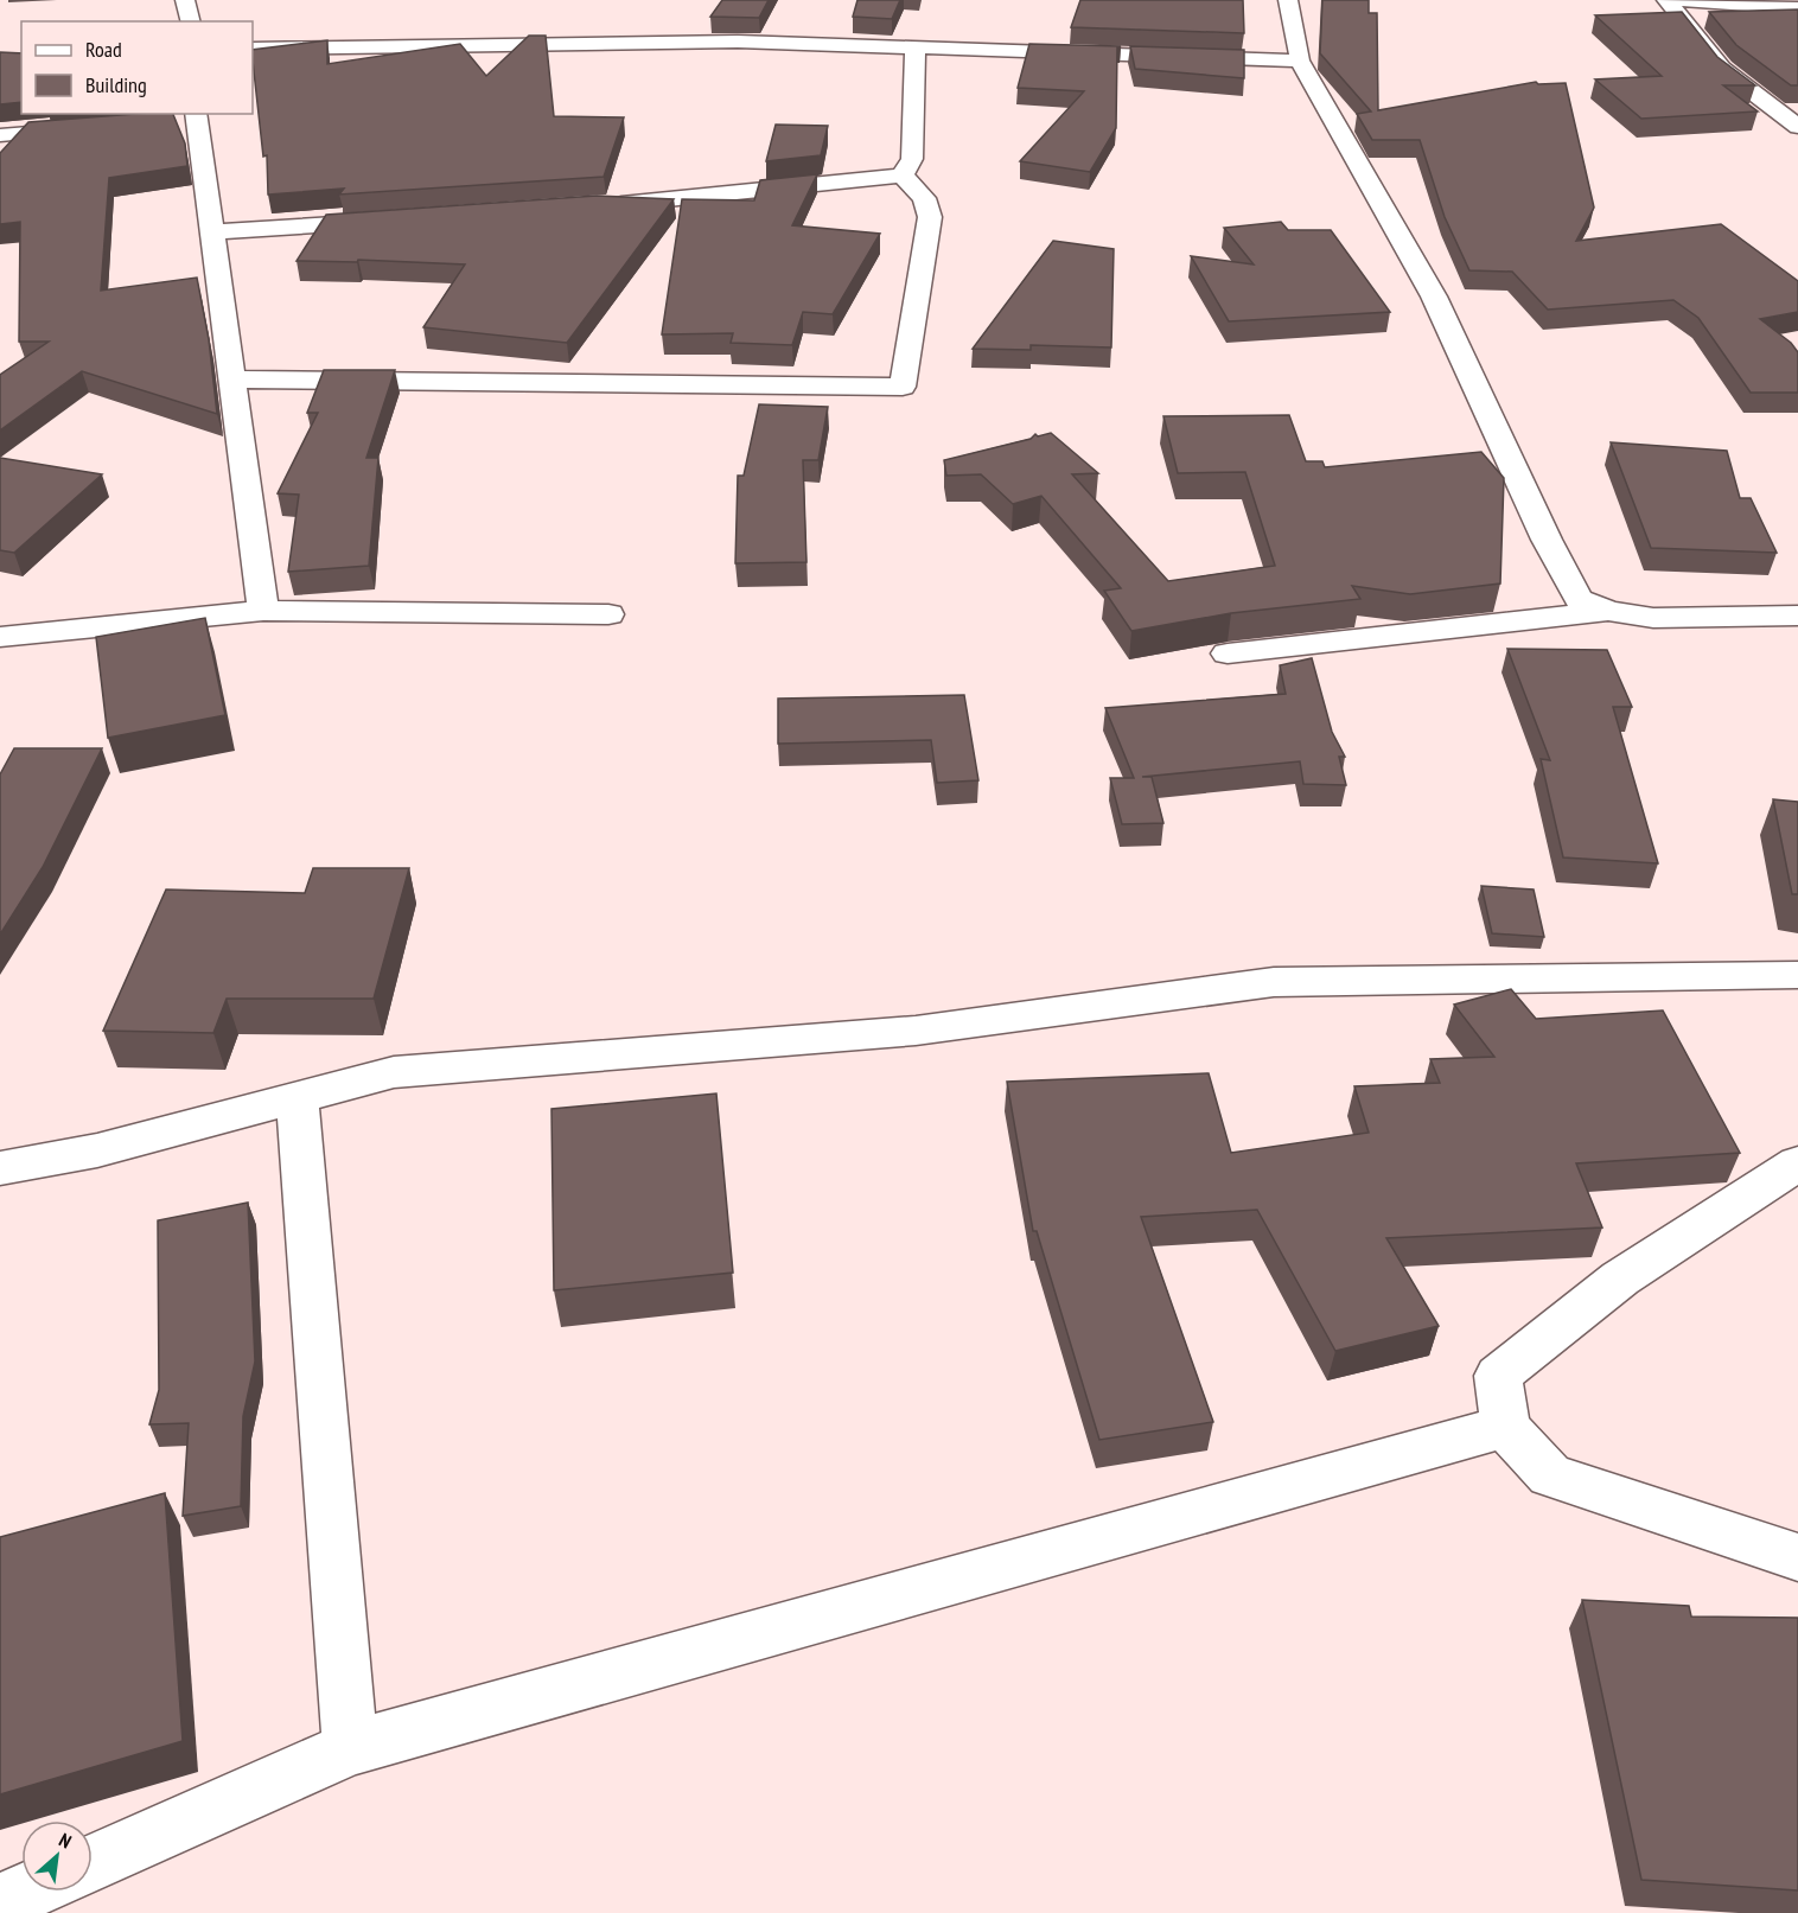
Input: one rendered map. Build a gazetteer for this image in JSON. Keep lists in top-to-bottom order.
{
  "legend": ["Road", "Building"],
  "north": "top right"
}
